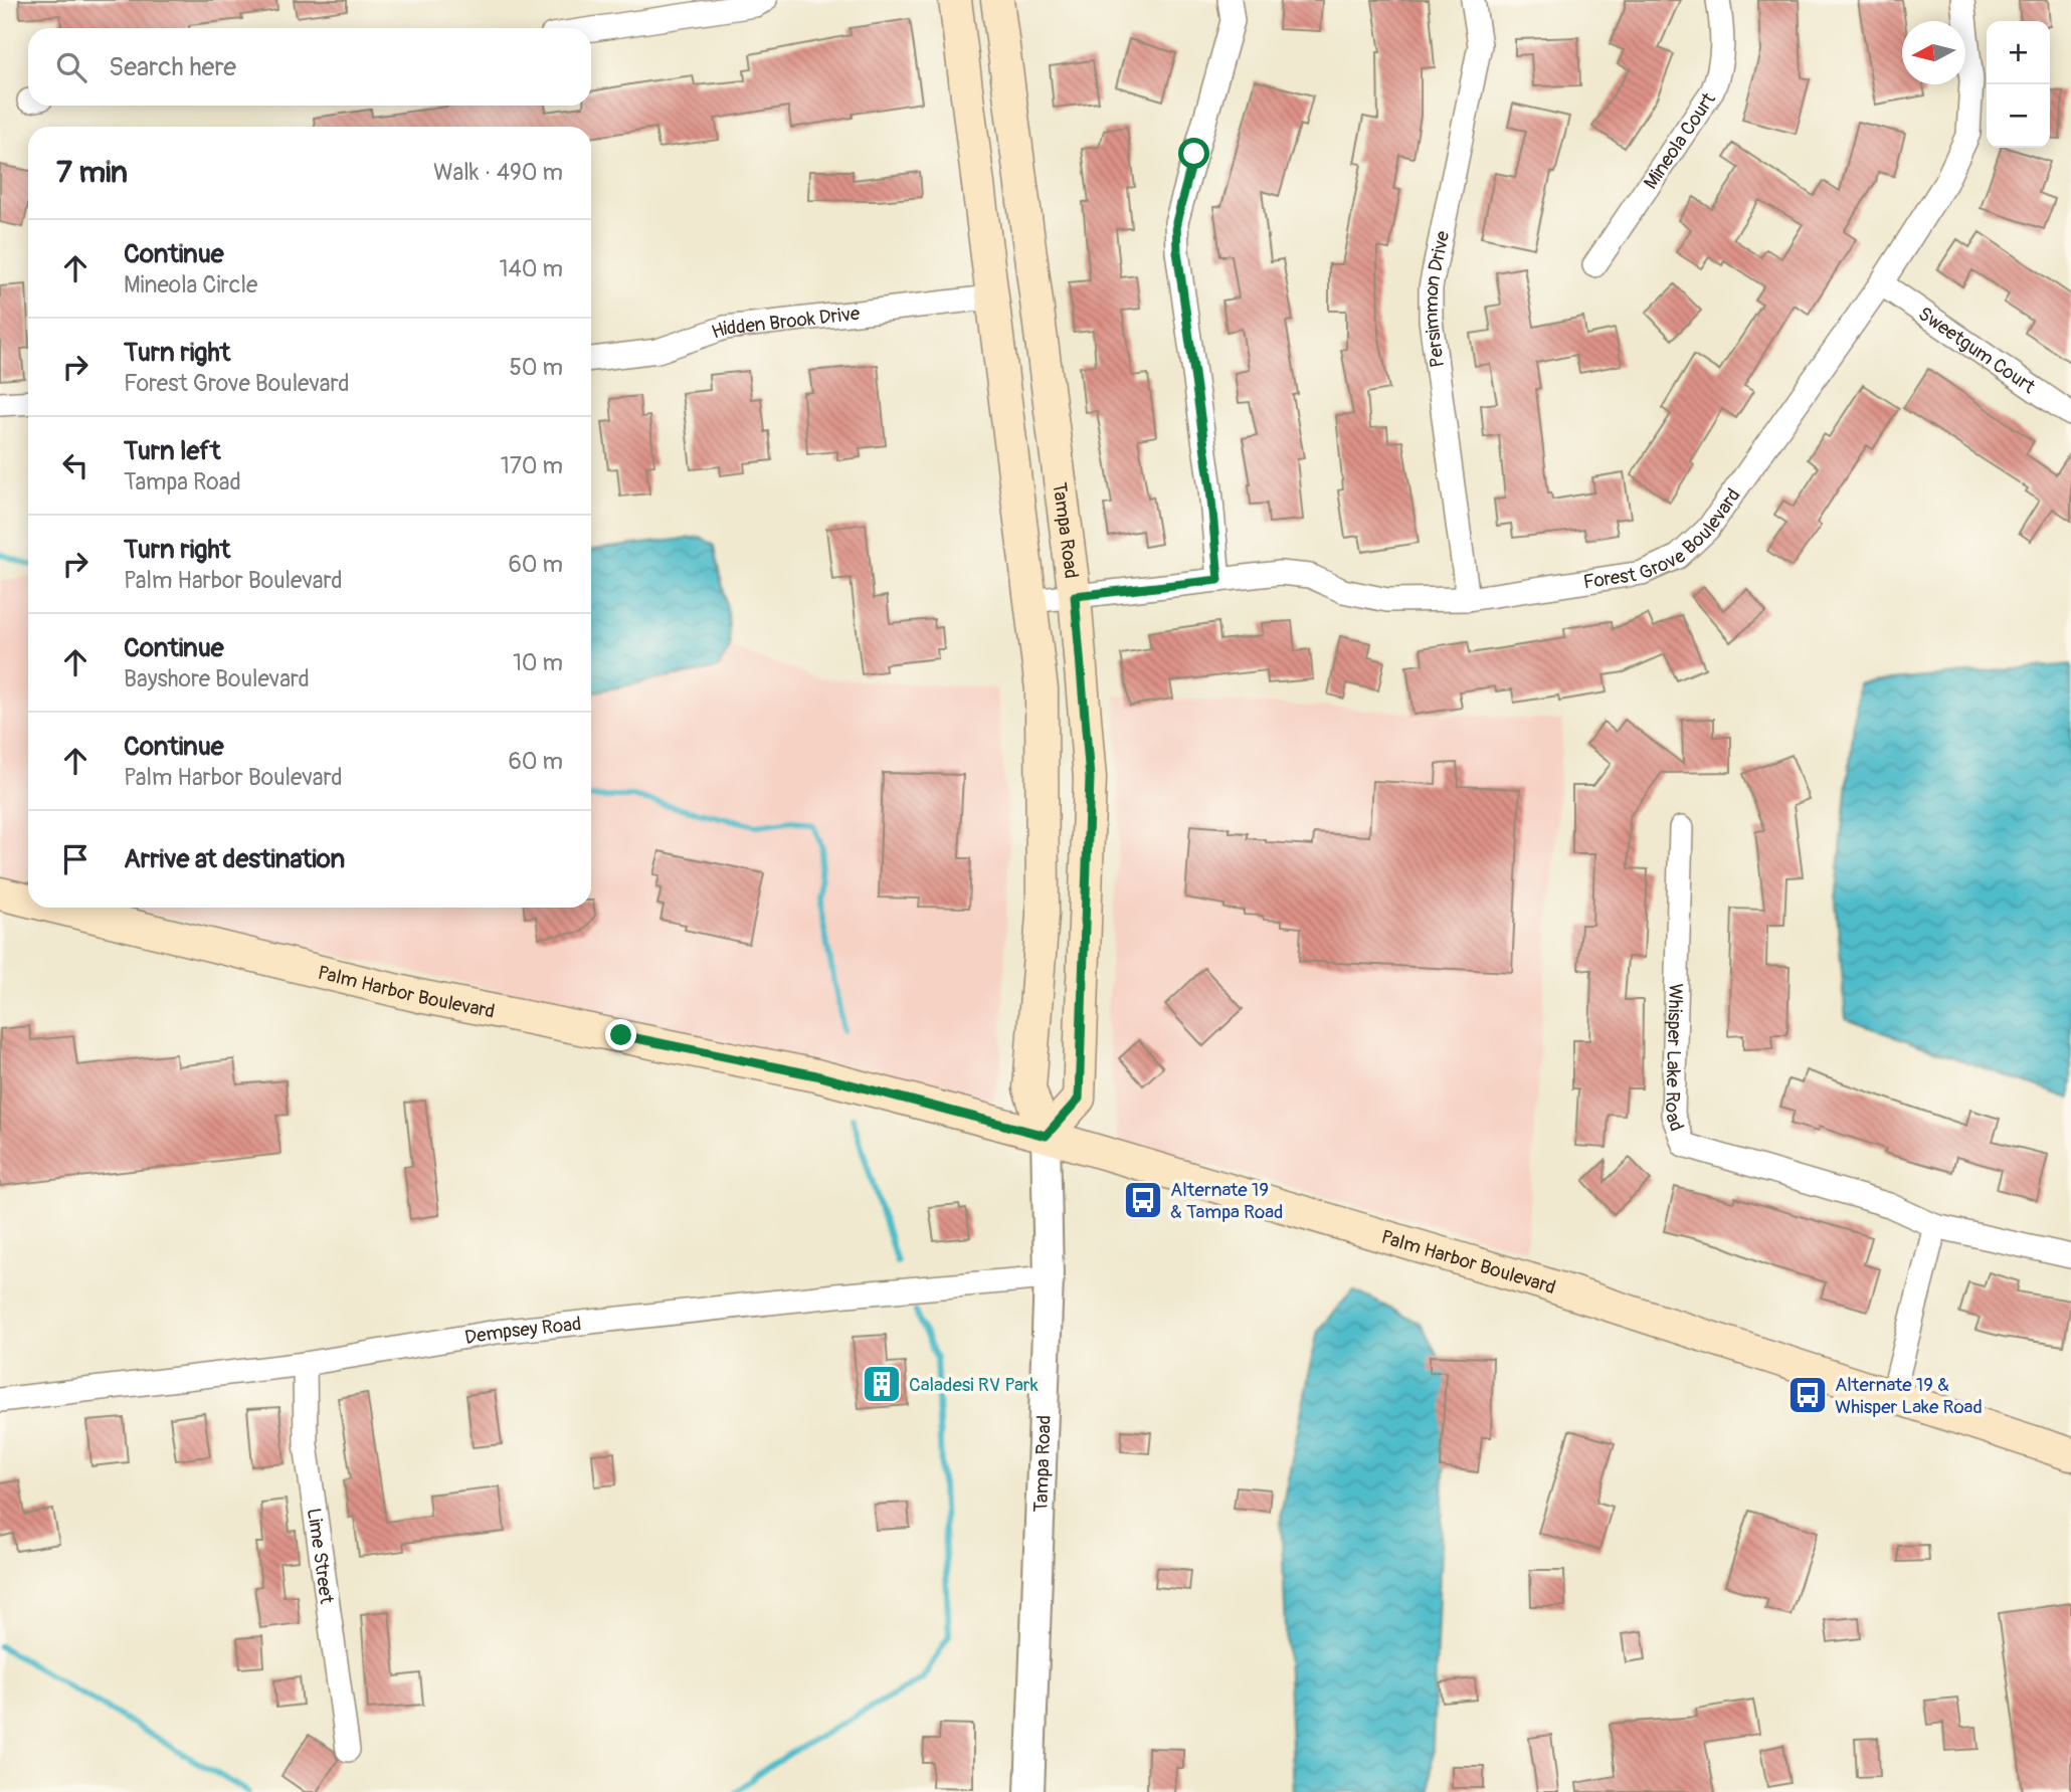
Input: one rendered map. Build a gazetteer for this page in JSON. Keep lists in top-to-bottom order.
{
  "streets": {
    "main road": ["Tampa Road", "Palm Harbor Boulevard"],
    "street": [
      "Mineola Court",
      "Persimmon Drive",
      "Hidden Brook Drive",
      "Sweetgum Court",
      "Forest Grove Boulevard",
      "Whisper Lake Road",
      "Dempsey Road",
      "Lime Street"
    ]
  },
  "crossings": [
    ["Persimmon Drive", "Forest Grove Boulevard"],
    ["Hidden Brook Drive", "Tampa Road"],
    ["Sweetgum Court", "Forest Grove Boulevard"],
    ["Tampa Road", "Forest Grove Boulevard"],
    ["Tampa Road", "Palm Harbor Boulevard"],
    ["Tampa Road", "Dempsey Road"],
    ["Dempsey Road", "Lime Street"]
  ],
  "places": {
    "bus stop": ["Alternate 19 & Tampa Road", "Alternate 19 & Whisper Lake Road"],
    "building": ["Caladesi RV Park"]
  },
  "north": "left",
  "page": {
    "map_buttons": ["+", "−"],
    "search": "Search here",
    "heading": ["7 min", "Walk · 490 m"],
    "list": [
      ["Continue", "Mineola Circle", "140 m"],
      ["Turn right", "Forest Grove Boulevard", "50 m"],
      ["Turn left", "Tampa Road", "170 m"],
      ["Turn right", "Palm Harbor Boulevard", "60 m"],
      ["Continue", "Bayshore Boulevard", "10 m"],
      ["Continue", "Palm Harbor Boulevard", "60 m"],
      "Arrive at destination"
    ]
  }
}
